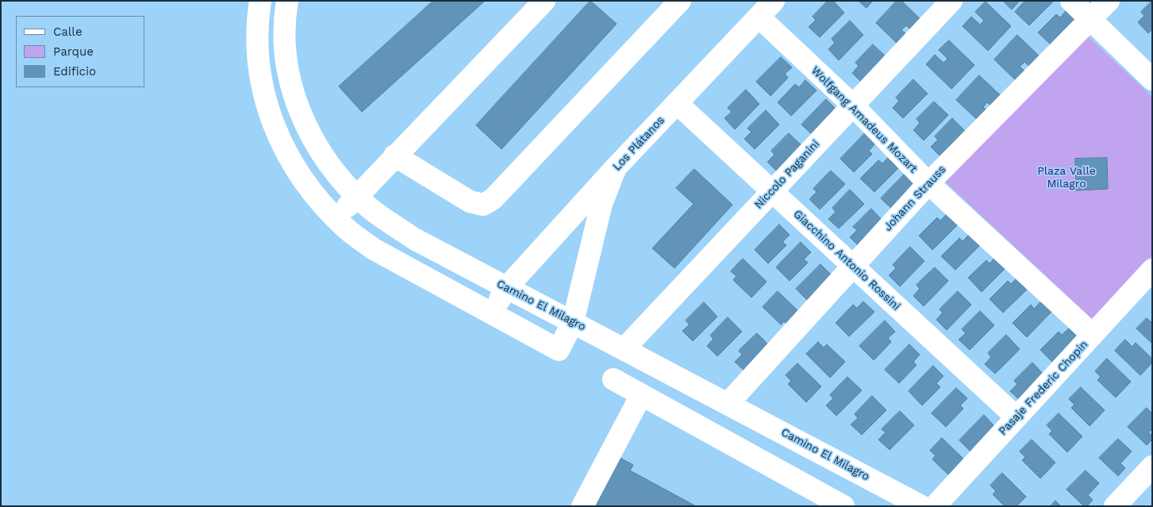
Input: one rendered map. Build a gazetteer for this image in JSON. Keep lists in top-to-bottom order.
{
  "streets": {
    "street": [
      "Wolfgang Amadeus Mozart",
      "Los Plátanos",
      "Niccolo Paganini",
      "Johann Strauss",
      "Giacchino Antonio Rossini",
      "Camino El Milagro",
      "Pasaje Frederic Chopin"
    ]
  },
  "crossings": [
    ["Wolfgang Amadeus Mozart", "Los Plátanos"],
    ["Wolfgang Amadeus Mozart", "Niccolo Paganini"],
    ["Wolfgang Amadeus Mozart", "Johann Strauss"],
    ["Wolfgang Amadeus Mozart", "Pasaje Frederic Chopin"],
    ["Los Plátanos", "Giacchino Antonio Rossini"],
    ["Los Plátanos", "Camino El Milagro"],
    ["Niccolo Paganini", "Giacchino Antonio Rossini"],
    ["Niccolo Paganini", "Camino El Milagro"],
    ["Johann Strauss", "Giacchino Antonio Rossini"],
    ["Johann Strauss", "Camino El Milagro"],
    ["Giacchino Antonio Rossini", "Pasaje Frederic Chopin"]
  ],
  "parks": ["Plaza Valle Milagro"],
  "legend": ["Calle", "Parque", "Edificio"]
}
